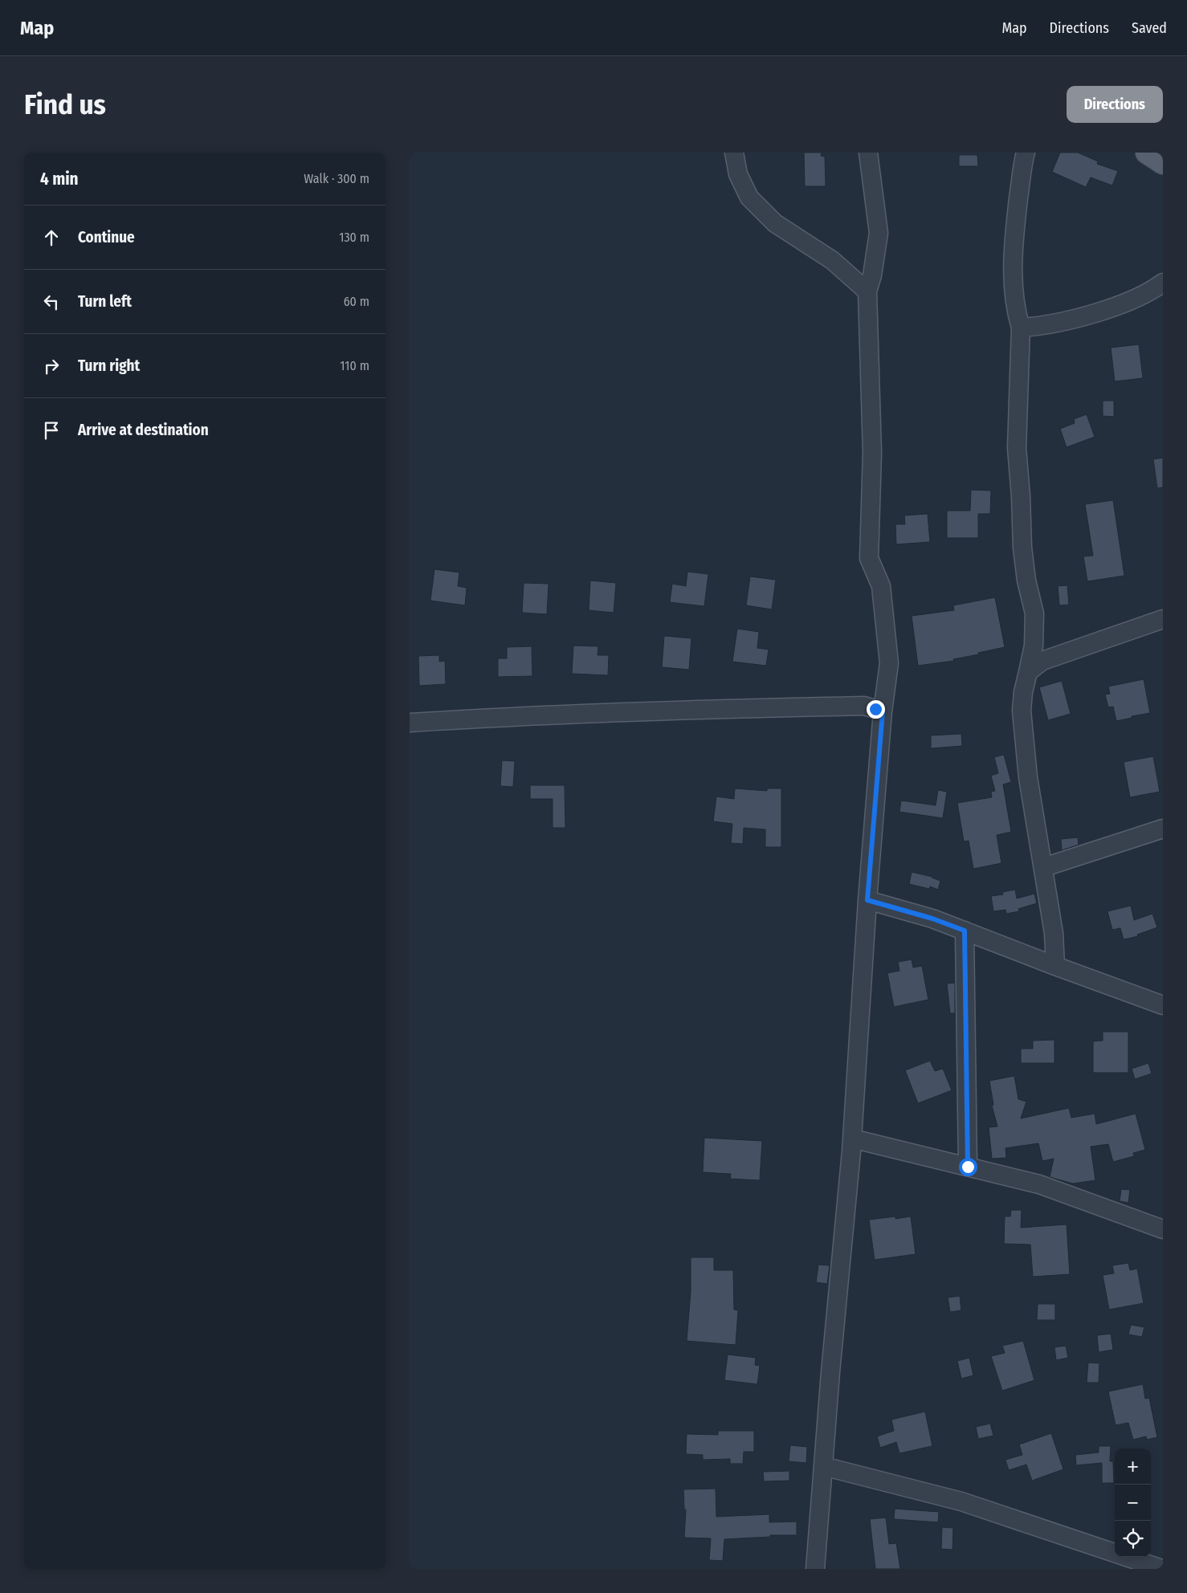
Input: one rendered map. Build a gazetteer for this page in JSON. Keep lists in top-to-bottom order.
{
  "page": {
    "header": "Map",
    "nav": ["Map", "Directions", "Saved"],
    "buttons": "Directions",
    "title": "Find us",
    "heading": ["4 min", "Walk · 300 m"],
    "list": [
      ["Continue", "130 m"],
      ["Turn left", "60 m"],
      ["Turn right", "110 m"],
      "Arrive at destination"
    ],
    "map_buttons": ["+", "−"]
  }
}
